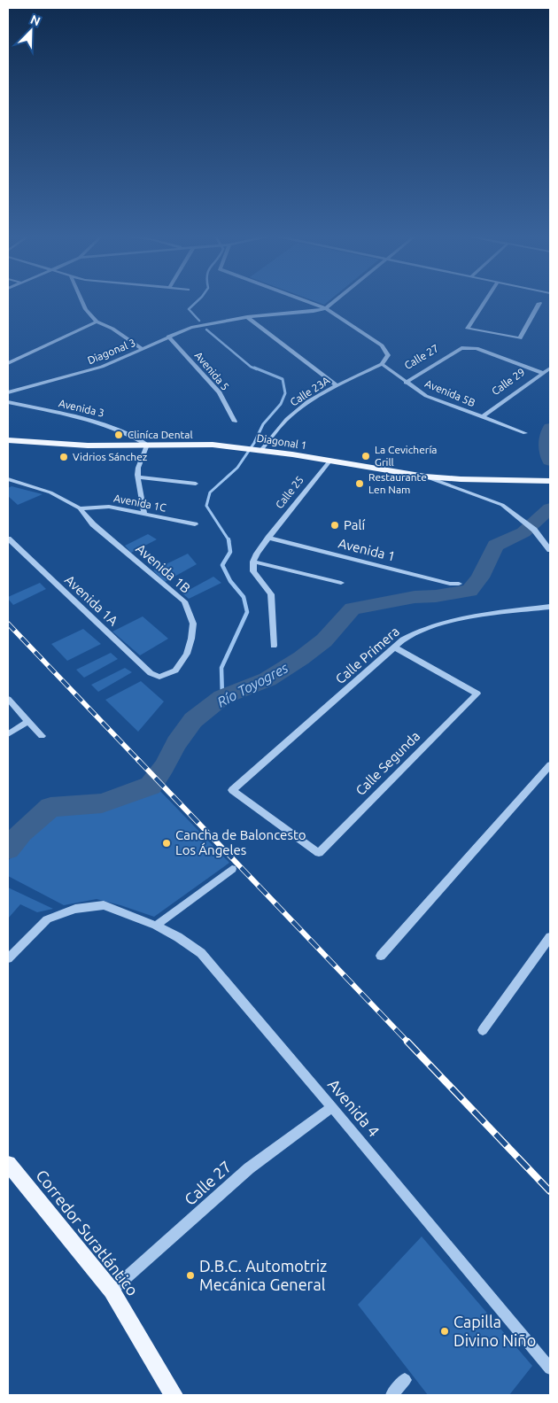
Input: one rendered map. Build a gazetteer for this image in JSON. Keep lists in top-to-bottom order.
{
  "streets": {
    "main road": ["Diagonal 1", "Corredor Suratlántico"],
    "street": [
      "Diagonal 3",
      "Calle 27",
      "Avenida 5",
      "Calle 29",
      "Calle 23A",
      "Avenida 5B",
      "Avenida 3",
      "Calle 25",
      "Avenida 1C",
      "Avenida 1",
      "Avenida 1B",
      "Avenida 1A",
      "Calle Primera",
      "Calle Segunda",
      "Avenida 4"
    ]
  },
  "crossings": [
    ["Diagonal 3", "Avenida 5"],
    ["Calle 27", "Calle 29"],
    ["Calle 27", "Avenida 5B"],
    ["Calle 27", "Avenida 4"],
    ["Calle 27", "Corredor Suratlántico"],
    ["Calle 29", "Avenida 5B"],
    ["Calle 23A", "Avenida 5B"],
    ["Calle 23A", "Diagonal 1"],
    ["Avenida 3", "Diagonal 1"],
    ["Diagonal 1", "Calle 25"],
    ["Calle 25", "Avenida 1"],
    ["Avenida 1C", "Avenida 1B"],
    ["Avenida 1B", "Avenida 1A"],
    ["Calle Primera", "Calle Segunda"]
  ],
  "water": ["Río Toyogres"],
  "places": [
    "Cliníca Dental",
    "La Cevichería Grill",
    "Vidrios Sánchez",
    "Restaurante Len Nam",
    "Palí",
    "Cancha de Baloncesto Los Ángeles",
    "D.B.C. Automotriz Mecánica General",
    "Capilla Divino Niño"
  ],
  "north": "top right"
}
